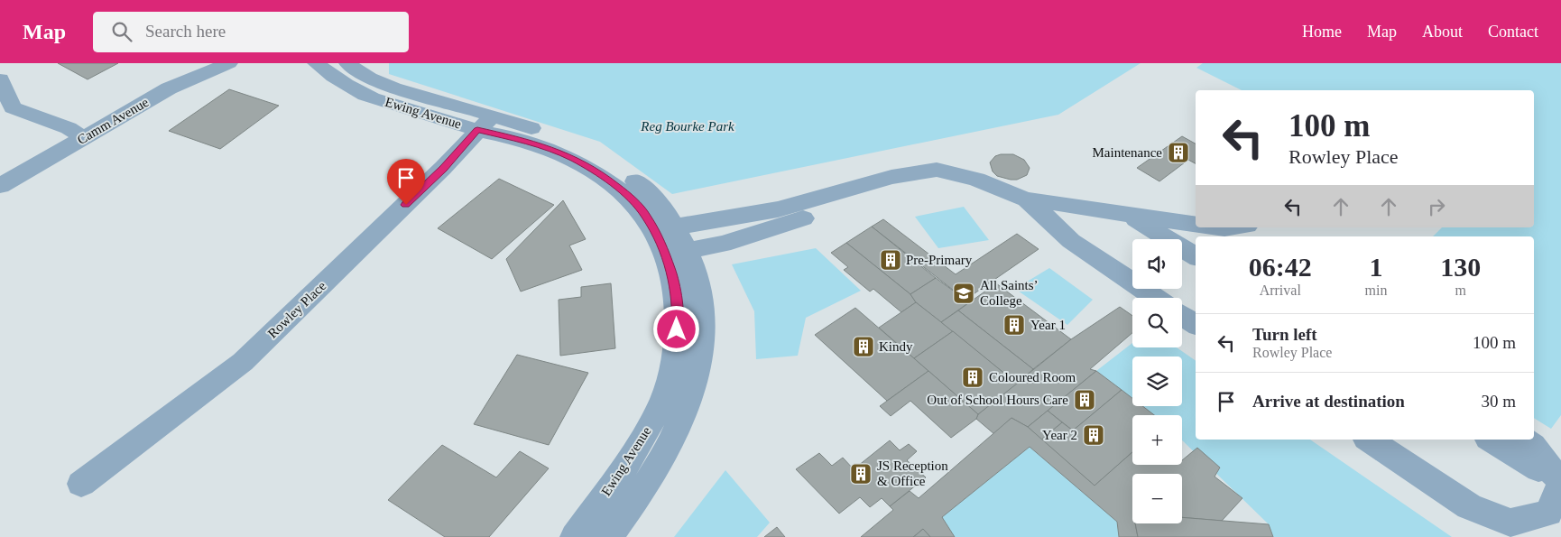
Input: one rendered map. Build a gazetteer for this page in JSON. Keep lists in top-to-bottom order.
{
  "streets": {
    "street": ["Ewing Avenue", "Camm Avenue", "Rowley Place"]
  },
  "crossings": [
    ["Ewing Avenue", "Rowley Place"]
  ],
  "parks": ["Reg Bourke Park"],
  "places": {
    "building": [
      "Maintenance",
      "Pre-Primary",
      "Year 1",
      "Kindy",
      "Coloured Room",
      "Out of School Hours Care",
      "Year 2",
      "JS Reception & Office"
    ],
    "school or university": ["All Saints’ College"]
  },
  "page": {
    "header": "Map",
    "search": "Search here",
    "nav": [
      "Home",
      "Map",
      "About",
      "Contact"
    ],
    "turn": ["100 m", "Rowley Place"],
    "eta": [
      "06:42",
      "Arrival",
      "1",
      "min",
      "130",
      "m"
    ],
    "map_buttons": ["+", "−"],
    "list": [
      {
        "name": "Turn left",
        "note": "Rowley Place",
        "value": "100 m"
      },
      {
        "name": "Arrive at destination",
        "value": "30 m"
      }
    ]
  }
}
